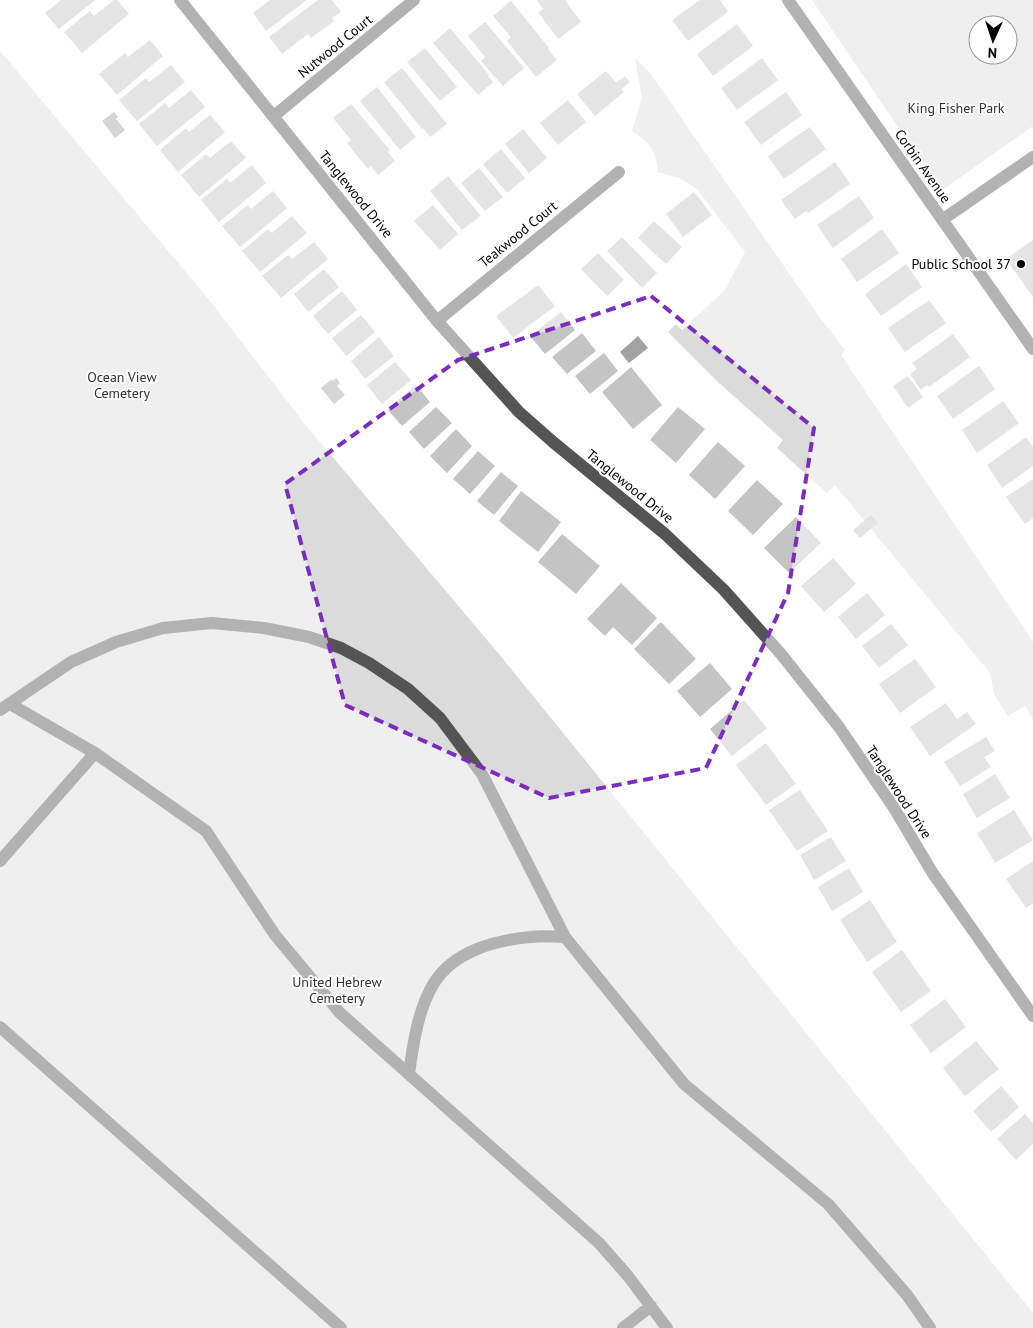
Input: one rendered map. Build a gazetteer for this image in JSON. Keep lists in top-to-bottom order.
{
  "streets": {
    "street": [
      "Nutwood Court",
      "Corbin Avenue",
      "Tanglewood Drive",
      "Teakwood Court"
    ]
  },
  "crossings": [
    ["Nutwood Court", "Tanglewood Drive"],
    ["Tanglewood Drive", "Teakwood Court"]
  ],
  "parks": ["King Fisher Park", "Ocean View Cemetery", "United Hebrew Cemetery"],
  "places": ["Public School 37"],
  "north": "bottom"
}
